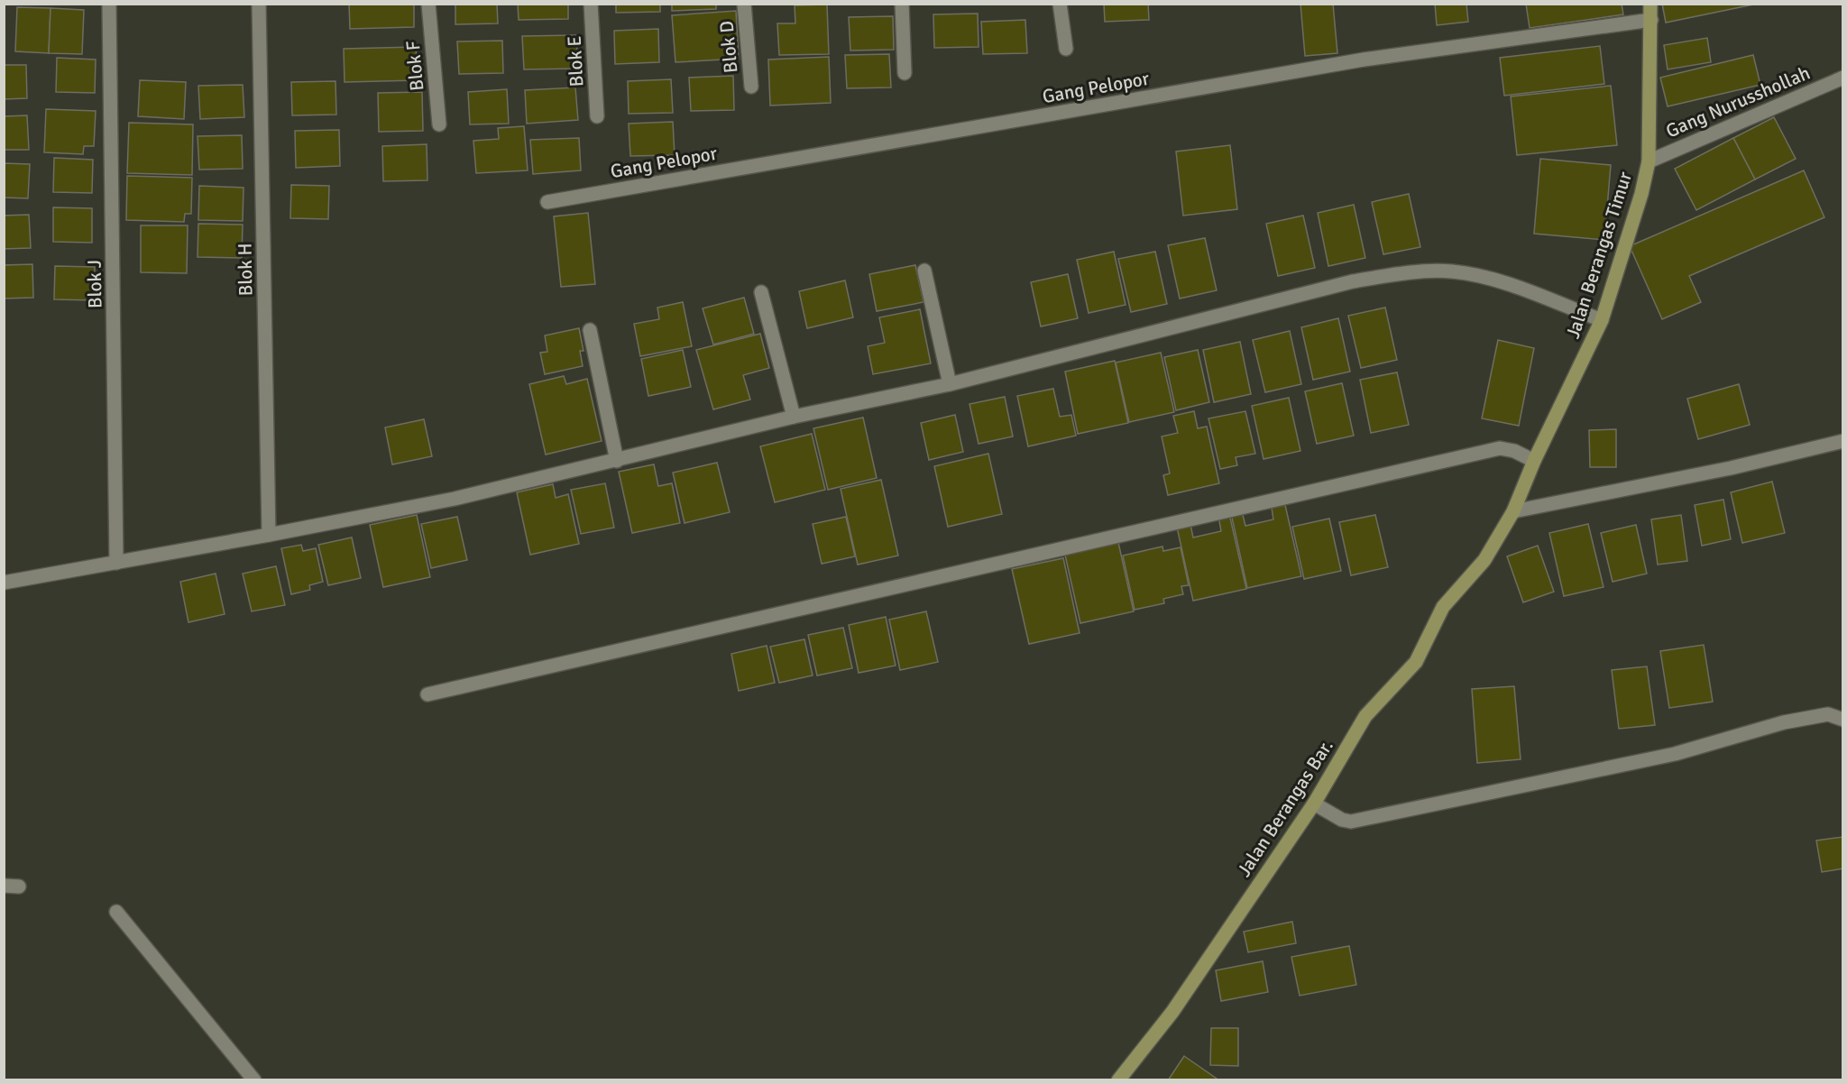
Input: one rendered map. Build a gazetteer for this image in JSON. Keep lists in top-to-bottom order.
{
  "streets": {
    "main road": ["Jalan Berangas Timur", "Jalan Berangas Bar."],
    "street": [
      "Blok D",
      "Blok E",
      "Blok F",
      "Gang Pelopor",
      "Gang Nurusshollah",
      "Blok H",
      "Blok J"
    ]
  },
  "crossings": [
    ["Gang Pelopor", "Jalan Berangas Timur"],
    ["Gang Nurusshollah", "Jalan Berangas Timur"],
    ["Jalan Berangas Timur", "Jalan Berangas Bar."]
  ]
}
